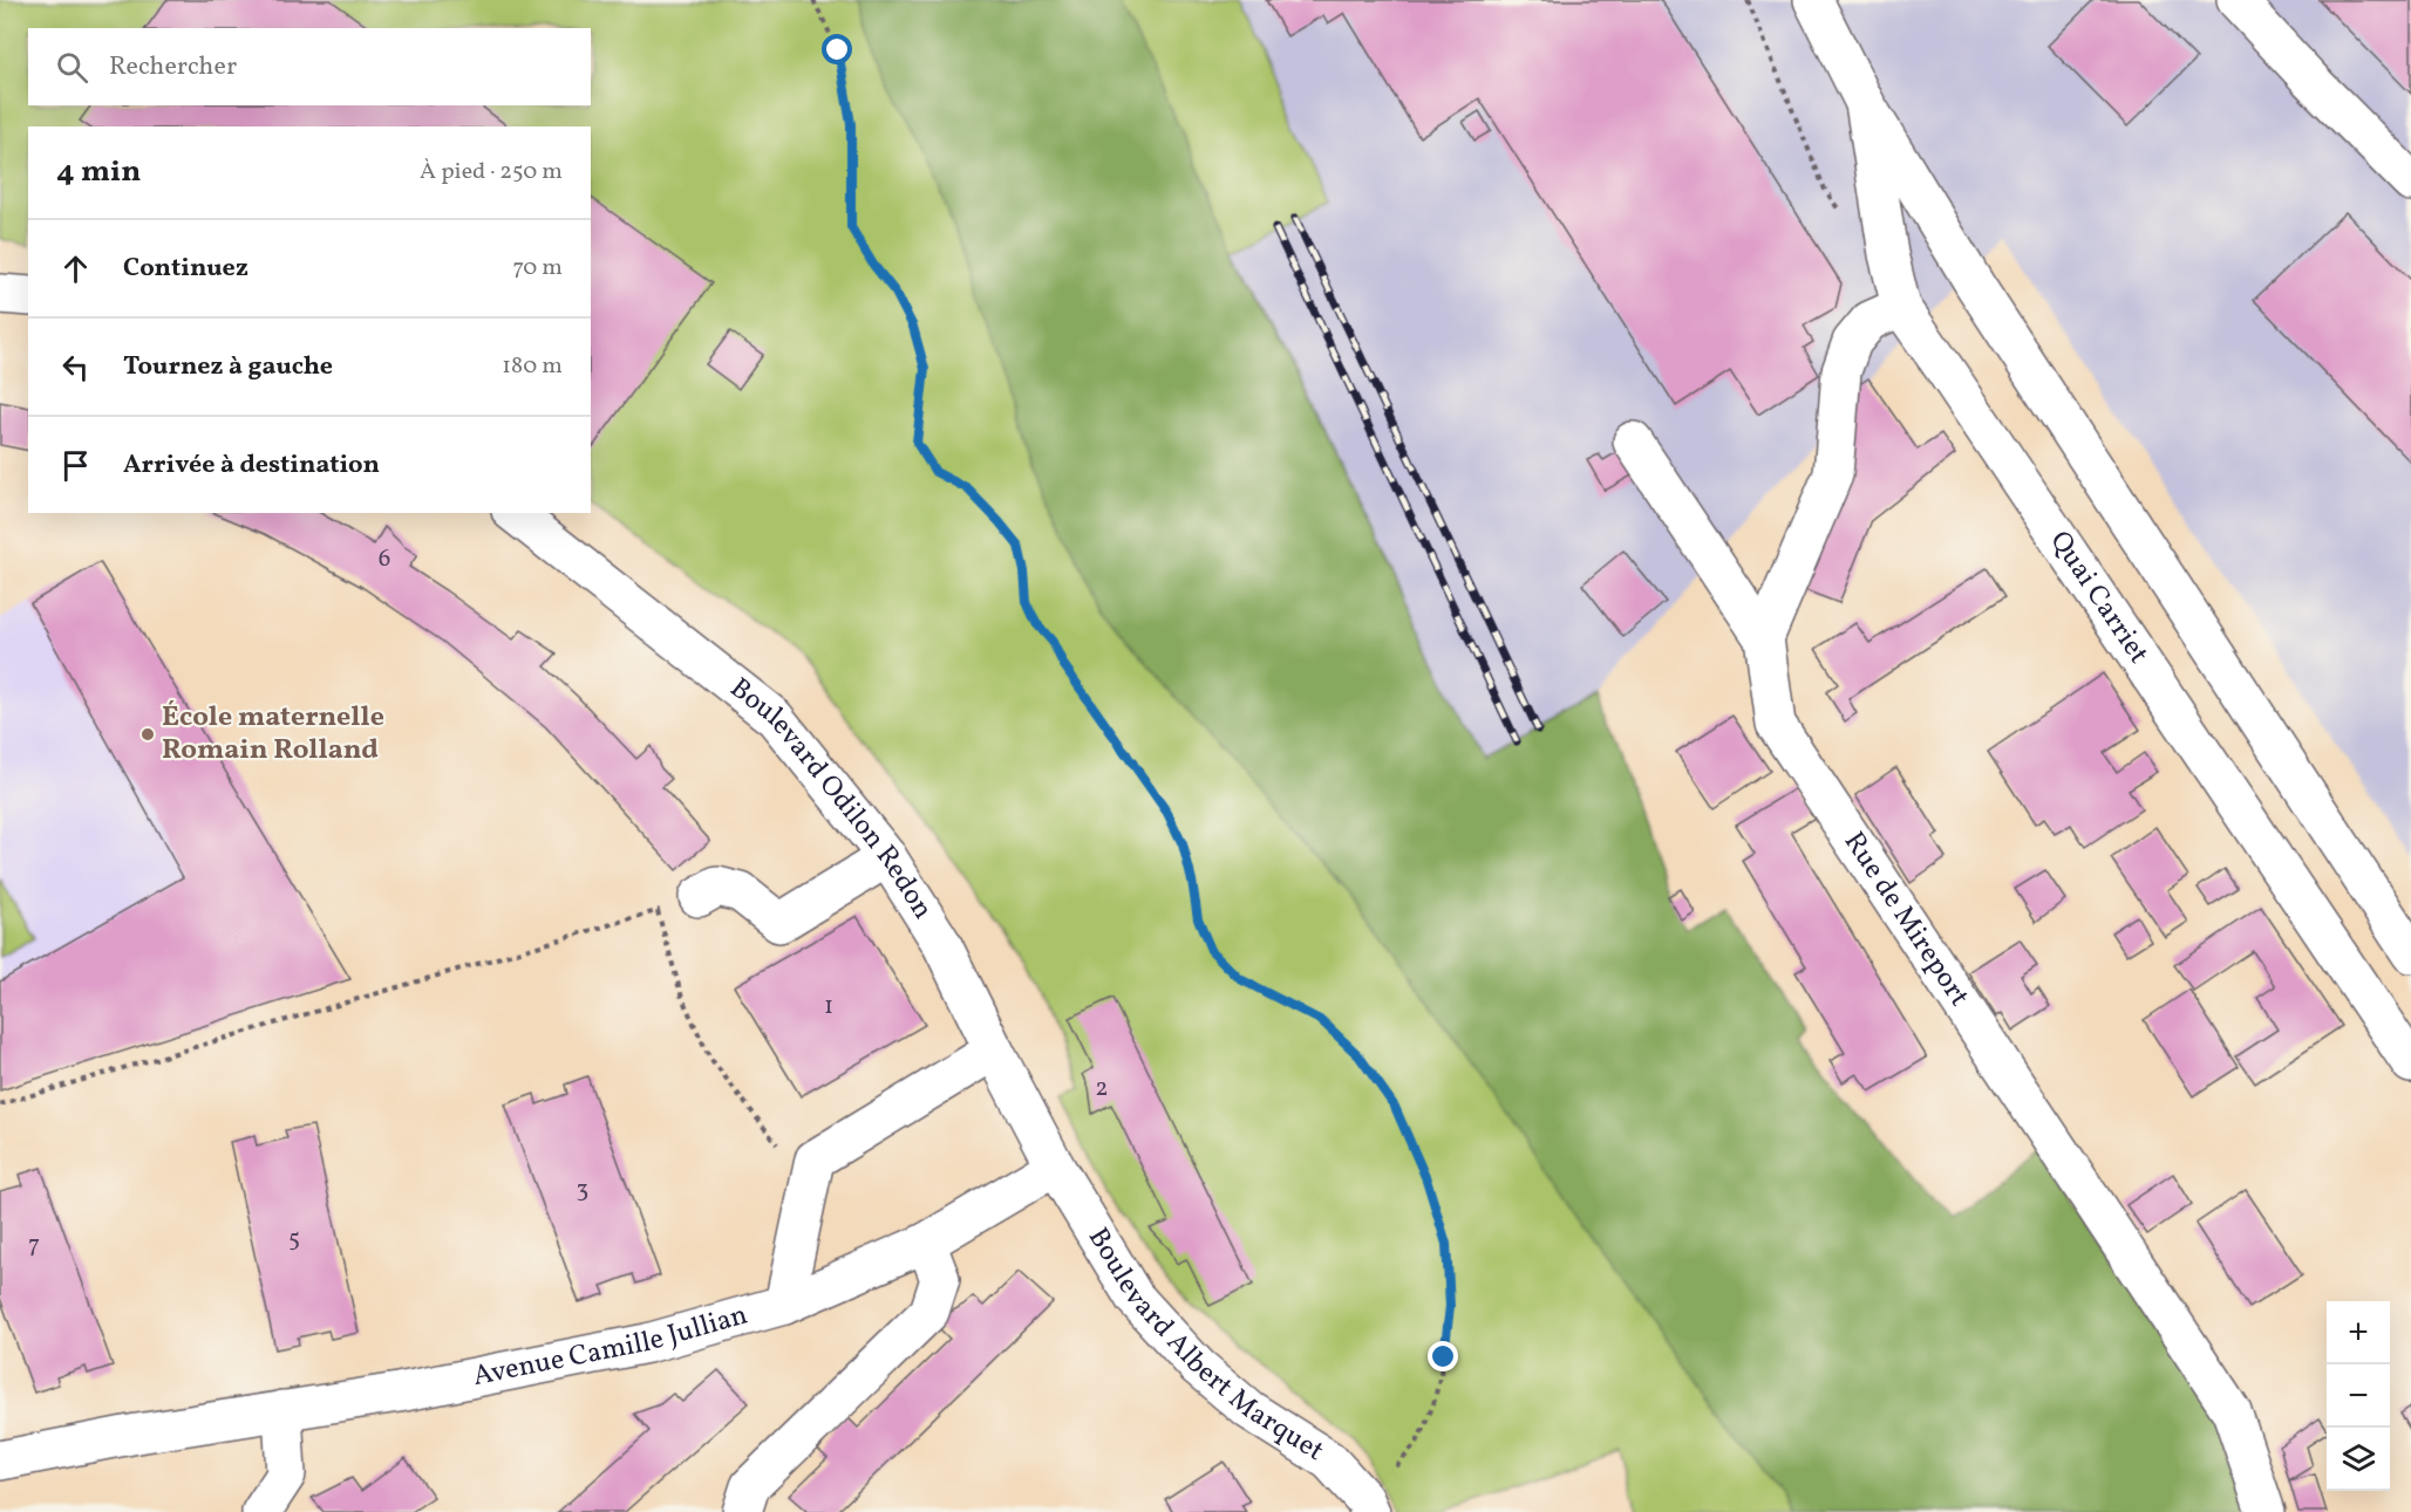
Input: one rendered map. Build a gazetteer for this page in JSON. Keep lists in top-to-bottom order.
{
  "streets": {
    "street": [
      "Quai Carriet",
      "Boulevard Odilon Redon",
      "Rue de Mireport",
      "Boulevard Albert Marquet",
      "Avenue Camille Jullian"
    ]
  },
  "crossings": [
    ["Boulevard Odilon Redon", "Boulevard Albert Marquet"],
    ["Boulevard Odilon Redon", "Avenue Camille Jullian"],
    ["Boulevard Albert Marquet", "Avenue Camille Jullian"]
  ],
  "places": ["École maternelle Romain Rolland"],
  "house_numbers": [
    "6",
    "1",
    "2",
    "3",
    "5",
    "7"
  ],
  "page": {
    "search": "Rechercher",
    "heading": ["4 min", "À pied · 250 m"],
    "list": [
      ["Continuez", "70 m"],
      ["Tournez à gauche", "180 m"],
      "Arrivée à destination"
    ],
    "map_buttons": ["+", "−"]
  }
}
